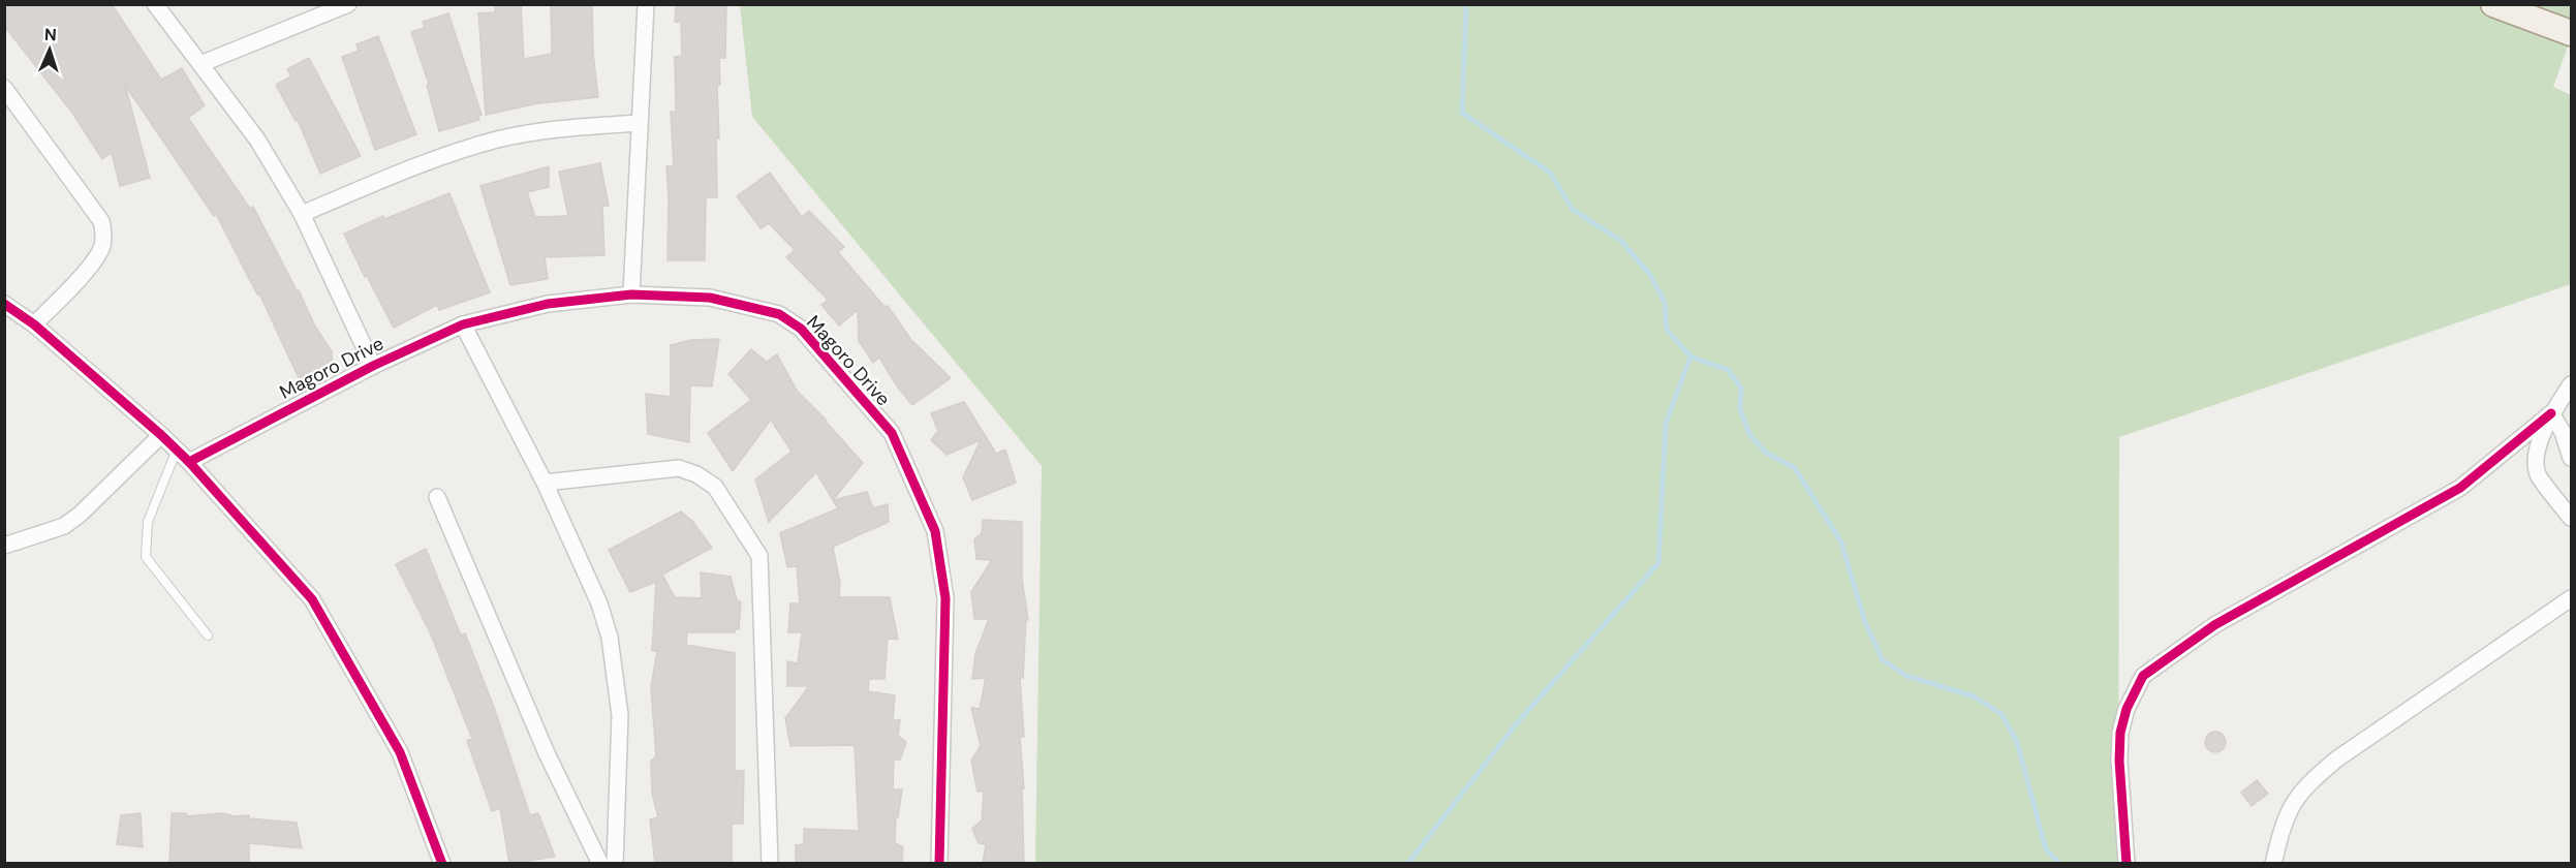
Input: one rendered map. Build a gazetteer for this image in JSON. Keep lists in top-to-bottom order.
{
  "streets": {
    "street": ["Magoro Drive"]
  },
  "north": "top"
}
